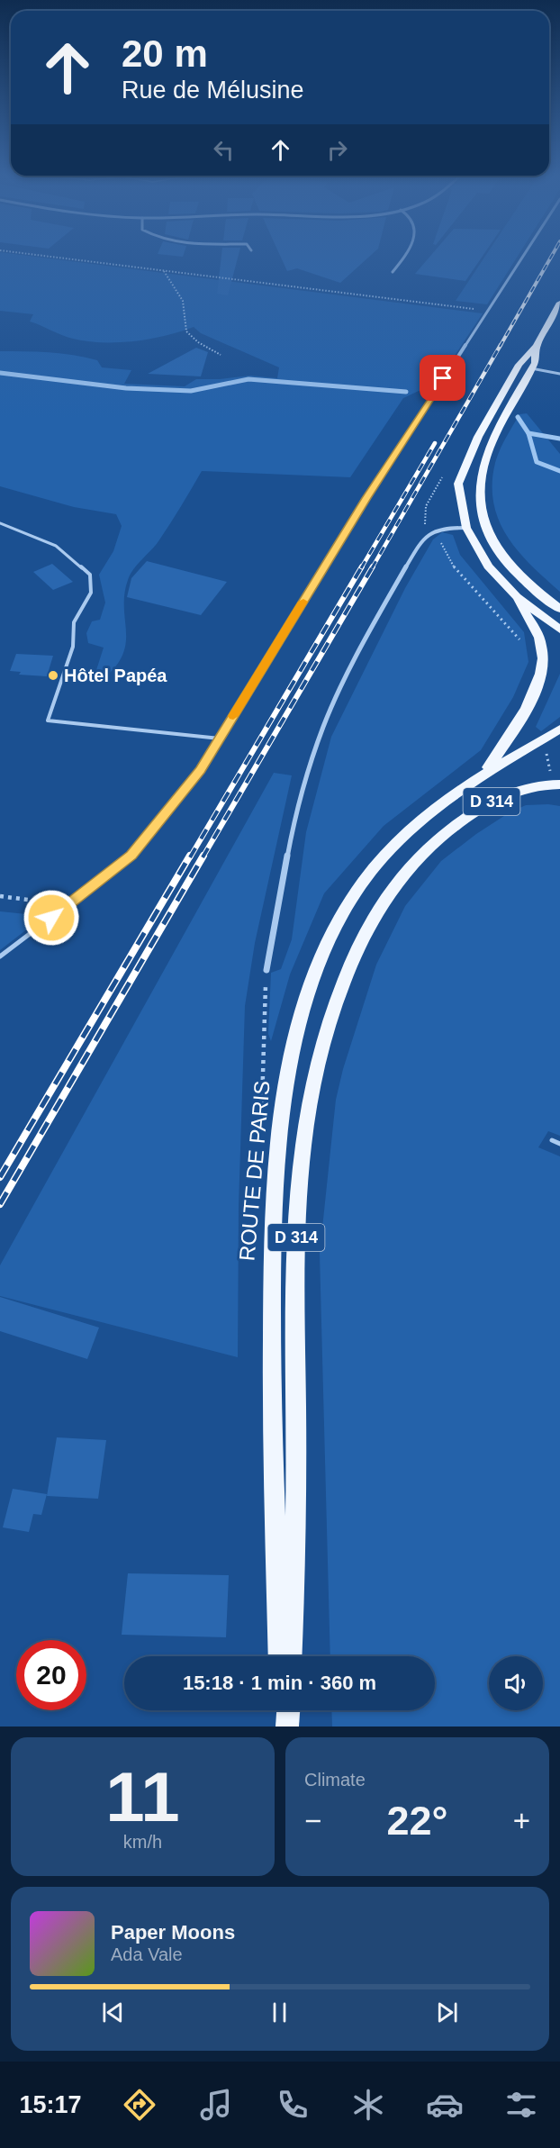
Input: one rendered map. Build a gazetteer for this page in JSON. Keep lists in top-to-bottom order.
{
  "streets": {
    "main road": ["D 314", "ROUTE DE PARIS"]
  },
  "places": ["Hôtel Papéa"],
  "page": {
    "turn": ["20 m", "Rue de Mélusine"],
    "limit": "20",
    "trip": "15:18 · 1 min · 360 m",
    "tile": [
      ["11", "km/h"],
      "Climate"
    ],
    "heat": ["−", "22°", "+"],
    "song": ["Paper Moons", "Ada Vale"],
    "tabs": "15:17"
  }
}
